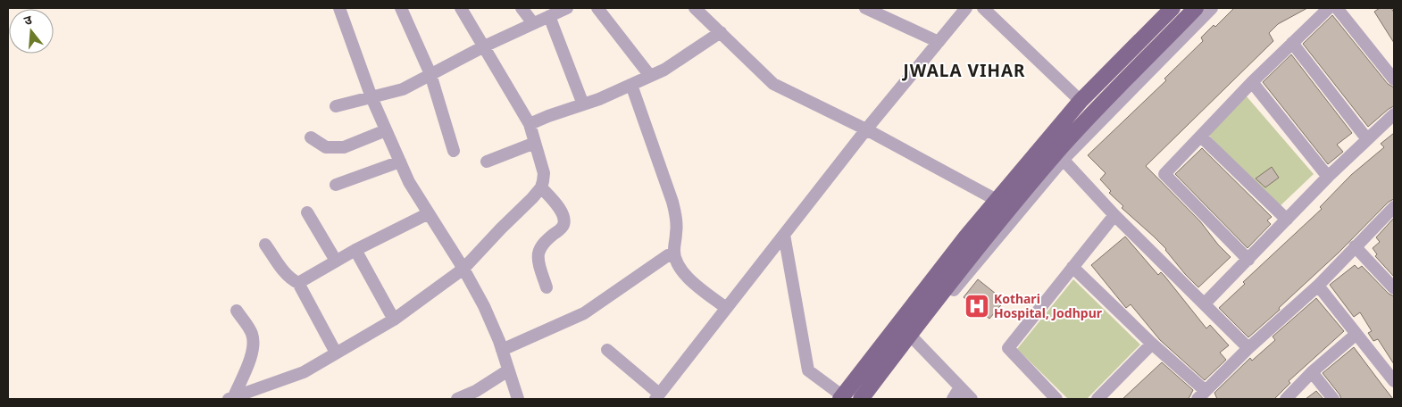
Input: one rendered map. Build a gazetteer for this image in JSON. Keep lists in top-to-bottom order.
{
  "districts": ["JWALA VIHAR"],
  "places": {
    "hospital": ["Kothari Hospital, Jodhpur"]
  },
  "north": "top"
}
